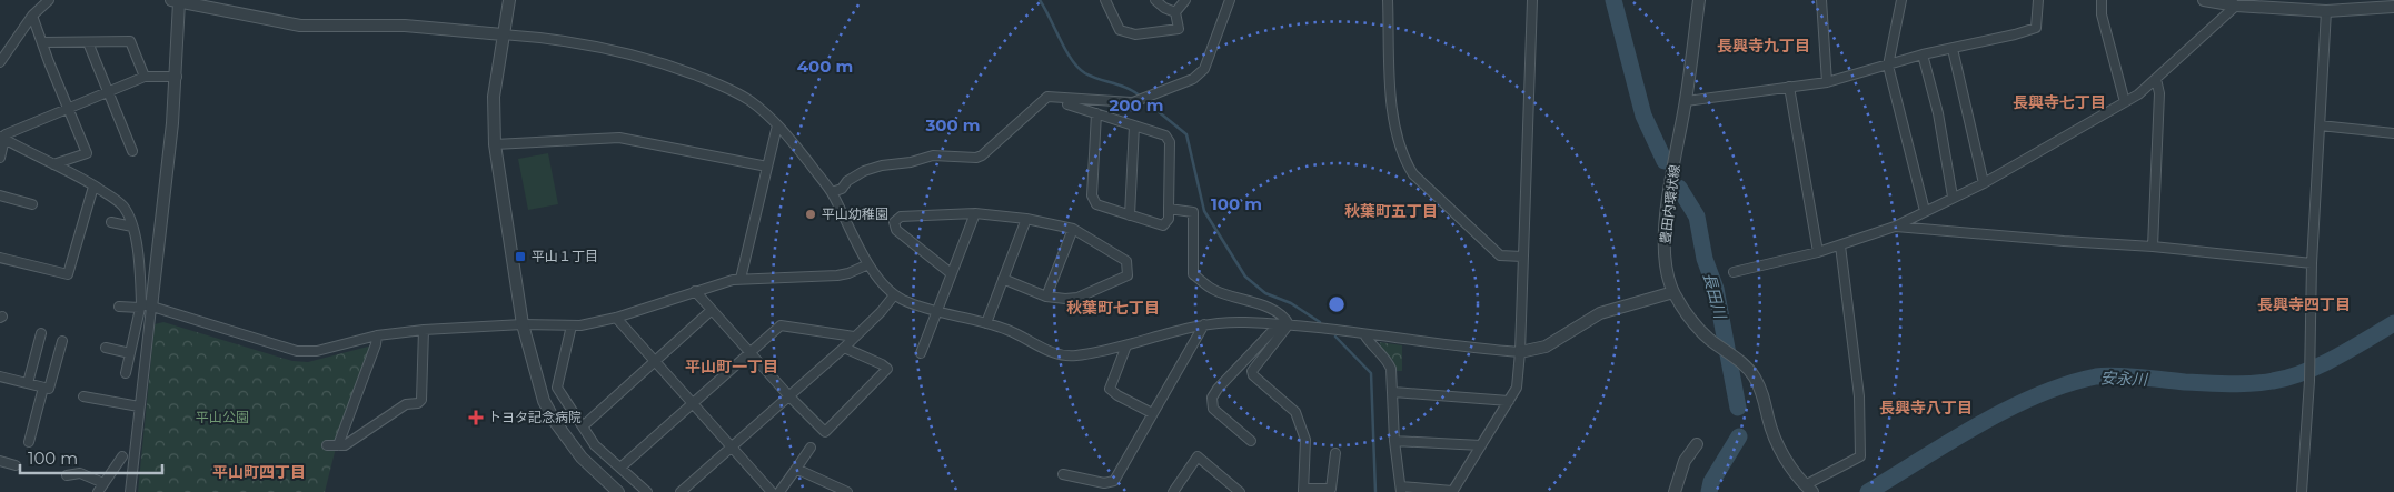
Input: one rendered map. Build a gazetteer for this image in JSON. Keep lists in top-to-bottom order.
{
  "streets": {
    "street": ["豊田内環状線"]
  },
  "districts": [
    "長興寺九丁目",
    "長興寺七丁目",
    "秋葉町五丁目",
    "長興寺四丁目",
    "秋葉町七丁目",
    "平山町一丁目",
    "長興寺八丁目",
    "平山町四丁目"
  ],
  "water": ["長田川", "安永川"],
  "parks": ["平山公園"],
  "places": {
    "other": ["平山幼稚園"],
    "transit": ["平山１丁目"],
    "health": ["トヨタ記念病院"]
  },
  "scale_bar": "100 m",
  "rings": [
    "400 m",
    "200 m",
    "300 m",
    "100 m"
  ]
}
